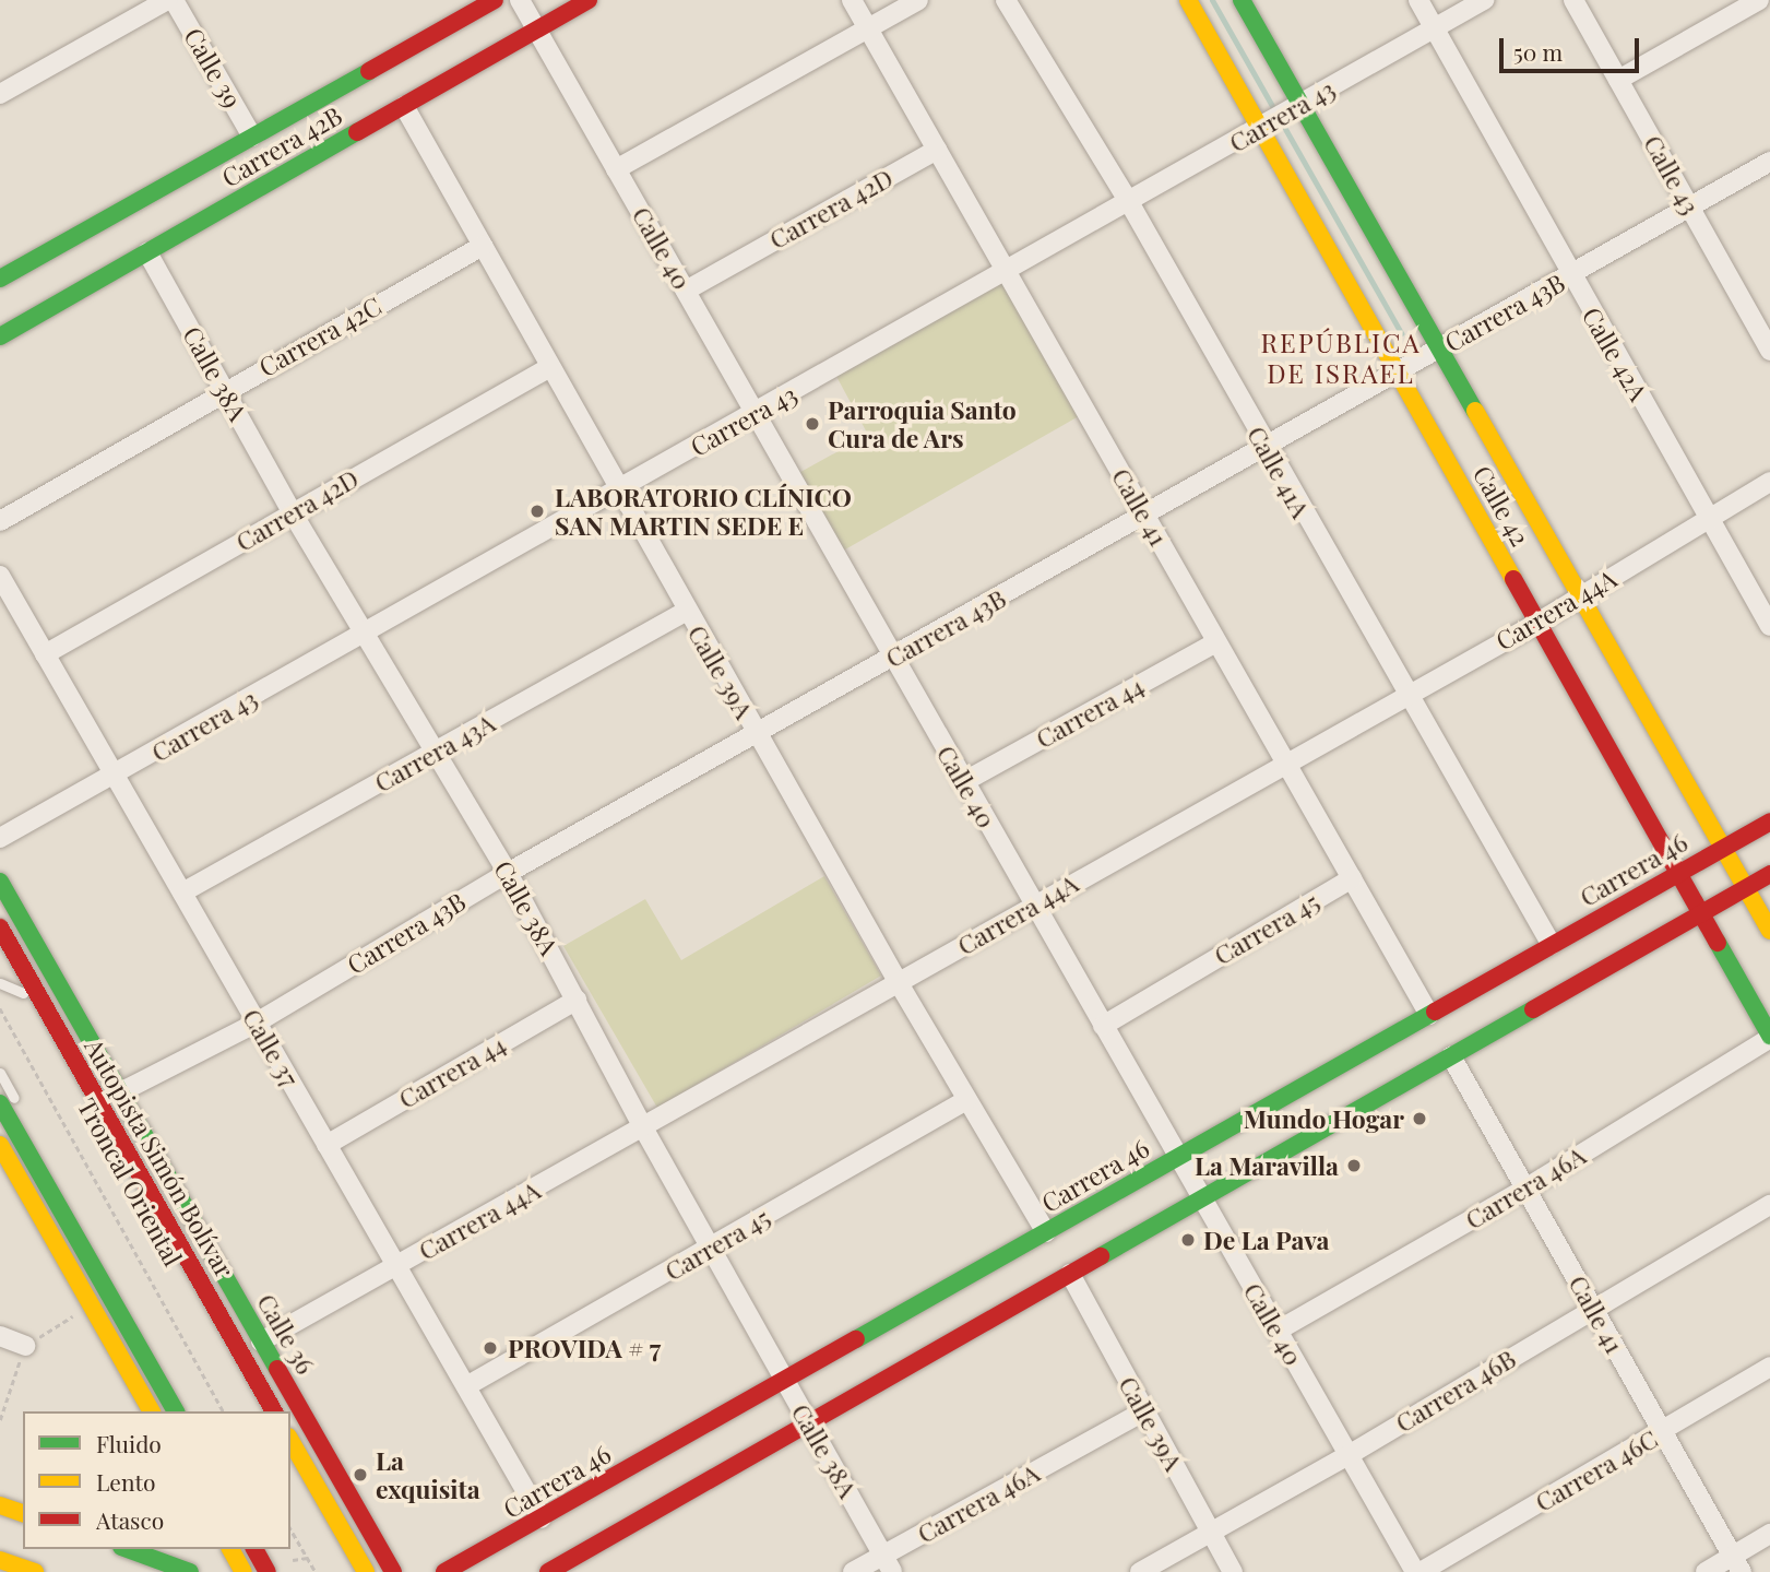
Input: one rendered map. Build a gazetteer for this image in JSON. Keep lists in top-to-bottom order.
{
  "streets": {
    "main road": [
      "Carrera 42B",
      "Calle 42",
      "Carrera 46",
      "Autopista Simón Bolívar",
      "Calle 36"
    ],
    "street": [
      "Calle 39",
      "Carrera 43",
      "Calle 43",
      "Carrera 42D",
      "Calle 40",
      "Carrera 43B",
      "Carrera 42C",
      "Calle 42A",
      "Calle 38A",
      "Calle 41A",
      "Calle 41",
      "Carrera 44A",
      "Calle 39A",
      "Carrera 44",
      "Carrera 43A",
      "Carrera 45",
      "Calle 37",
      "Carrera 46A",
      "Carrera 46B",
      "Carrera 46C"
    ],
    "lane": ["Troncal Oriental"]
  },
  "crossings": [
    ["Calle 39", "Carrera 42B"],
    ["Carrera 43", "Calle 40"],
    ["Carrera 43", "Calle 42A"],
    ["Carrera 43", "Calle 38A"],
    ["Carrera 43", "Calle 41A"],
    ["Carrera 43", "Calle 42"],
    ["Carrera 43", "Calle 41"],
    ["Carrera 43", "Calle 39A"],
    ["Carrera 43", "Calle 37"],
    ["Carrera 42B", "Calle 40"],
    ["Carrera 42B", "Calle 38A"],
    ["Carrera 42B", "Calle 39A"],
    ["Calle 43", "Carrera 43B"],
    ["Carrera 42D", "Calle 40"],
    ["Carrera 42D", "Calle 38A"],
    ["Carrera 42D", "Calle 41"],
    ["Carrera 42D", "Calle 39A"],
    ["Carrera 42D", "Calle 37"],
    ["Calle 40", "Carrera 43B"],
    ["Calle 40", "Carrera 44A"],
    ["Calle 40", "Carrera 44"],
    ["Calle 40", "Carrera 46"],
    ["Calle 40", "Carrera 45"],
    ["Calle 40", "Carrera 46A"],
    ["Calle 40", "Carrera 46B"],
    ["Calle 40", "Carrera 46C"],
    ["Carrera 43B", "Calle 42A"],
    ["Carrera 43B", "Calle 38A"],
    ["Carrera 43B", "Calle 41A"],
    ["Carrera 43B", "Calle 42"],
    ["Carrera 43B", "Calle 41"],
    ["Carrera 43B", "Calle 39A"],
    ["Carrera 43B", "Calle 37"],
    ["Carrera 43B", "Calle 36"],
    ["Carrera 42C", "Calle 38A"],
    ["Carrera 42C", "Calle 39A"],
    ["Calle 42A", "Carrera 44A"],
    ["Calle 38A", "Carrera 44A"],
    ["Calle 38A", "Carrera 44"],
    ["Calle 38A", "Carrera 43A"],
    ["Calle 38A", "Carrera 46"],
    ["Calle 38A", "Carrera 45"],
    ["Calle 38A", "Carrera 46A"],
    ["Calle 41A", "Carrera 44A"],
    ["Calle 41A", "Carrera 46"],
    ["Calle 42", "Carrera 44A"],
    ["Calle 42", "Carrera 46"],
    ["Calle 42", "Carrera 46A"],
    ["Calle 41", "Carrera 44A"],
    ["Calle 41", "Carrera 44"],
    ["Calle 41", "Carrera 46"],
    ["Calle 41", "Carrera 45"],
    ["Calle 41", "Carrera 46A"],
    ["Calle 41", "Carrera 46B"],
    ["Calle 41", "Carrera 46C"],
    ["Carrera 44A", "Calle 39A"],
    ["Carrera 44A", "Calle 37"],
    ["Carrera 44A", "Calle 36"],
    ["Calle 39A", "Carrera 43A"],
    ["Calle 39A", "Carrera 46"],
    ["Calle 39A", "Carrera 45"],
    ["Calle 39A", "Carrera 46A"],
    ["Calle 39A", "Carrera 46B"],
    ["Carrera 44", "Calle 37"],
    ["Carrera 43A", "Calle 37"],
    ["Carrera 46", "Calle 37"],
    ["Carrera 45", "Calle 37"]
  ],
  "districts": ["REPÚBLICA DE ISRAEL"],
  "places": [
    "Parroquia Santo Cura de Ars",
    "LABORATORIO CLÍNICO SAN MARTIN SEDE E",
    "Mundo Hogar",
    "La Maravilla",
    "De La Pava",
    "PROVIDA # 7",
    "La exquisita"
  ],
  "legend": ["Fluido", "Lento", "Atasco"],
  "scale_bar": "50 m"
}
